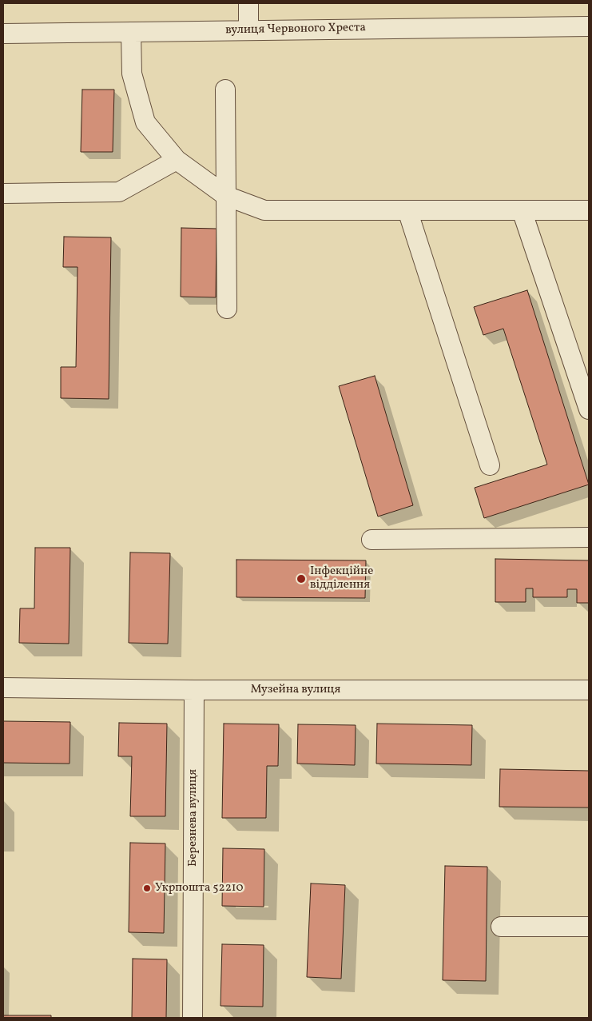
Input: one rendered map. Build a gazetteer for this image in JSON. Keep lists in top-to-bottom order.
{
  "streets": {
    "street": ["вулиця Червоного Хреста", "Музейна вулиця", "Березнева вулиця"]
  },
  "crossings": [
    ["Музейна вулиця", "Березнева вулиця"]
  ],
  "places": ["Інфекційне відділення", "Укрпошта 52210"]
}
